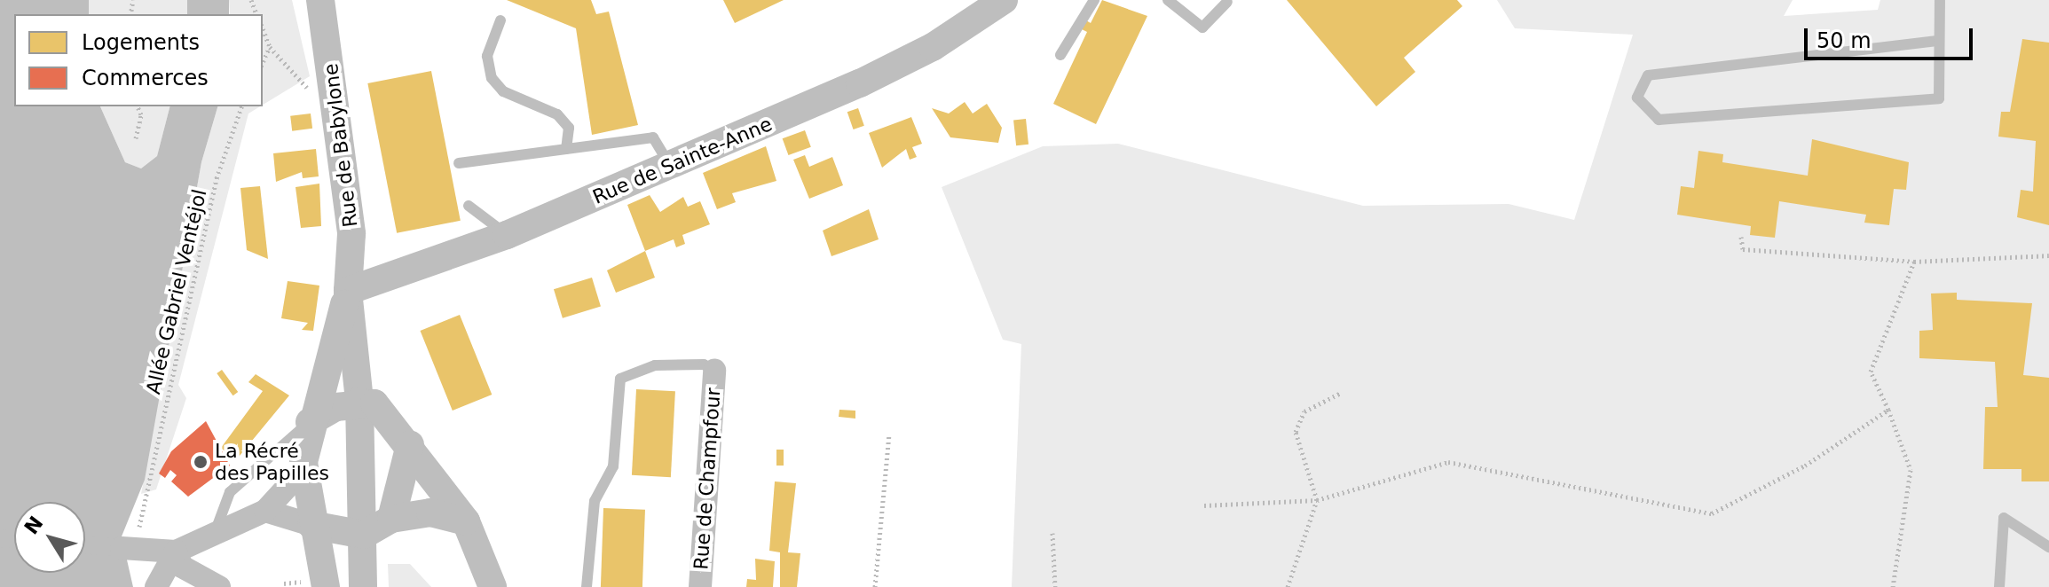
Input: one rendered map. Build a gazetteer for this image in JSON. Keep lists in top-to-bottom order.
{
  "streets": {
    "street": ["Rue de Babylone", "Rue de Sainte-Anne", "Rue de Champfour"],
    "path": ["Allée Gabriel Ventéjol"]
  },
  "crossings": [
    ["Rue de Babylone", "Rue de Sainte-Anne"]
  ],
  "places": ["La Récré des Papilles"],
  "legend": ["Logements", "Commerces"],
  "scale_bar": "50 m",
  "north": "top left"
}
